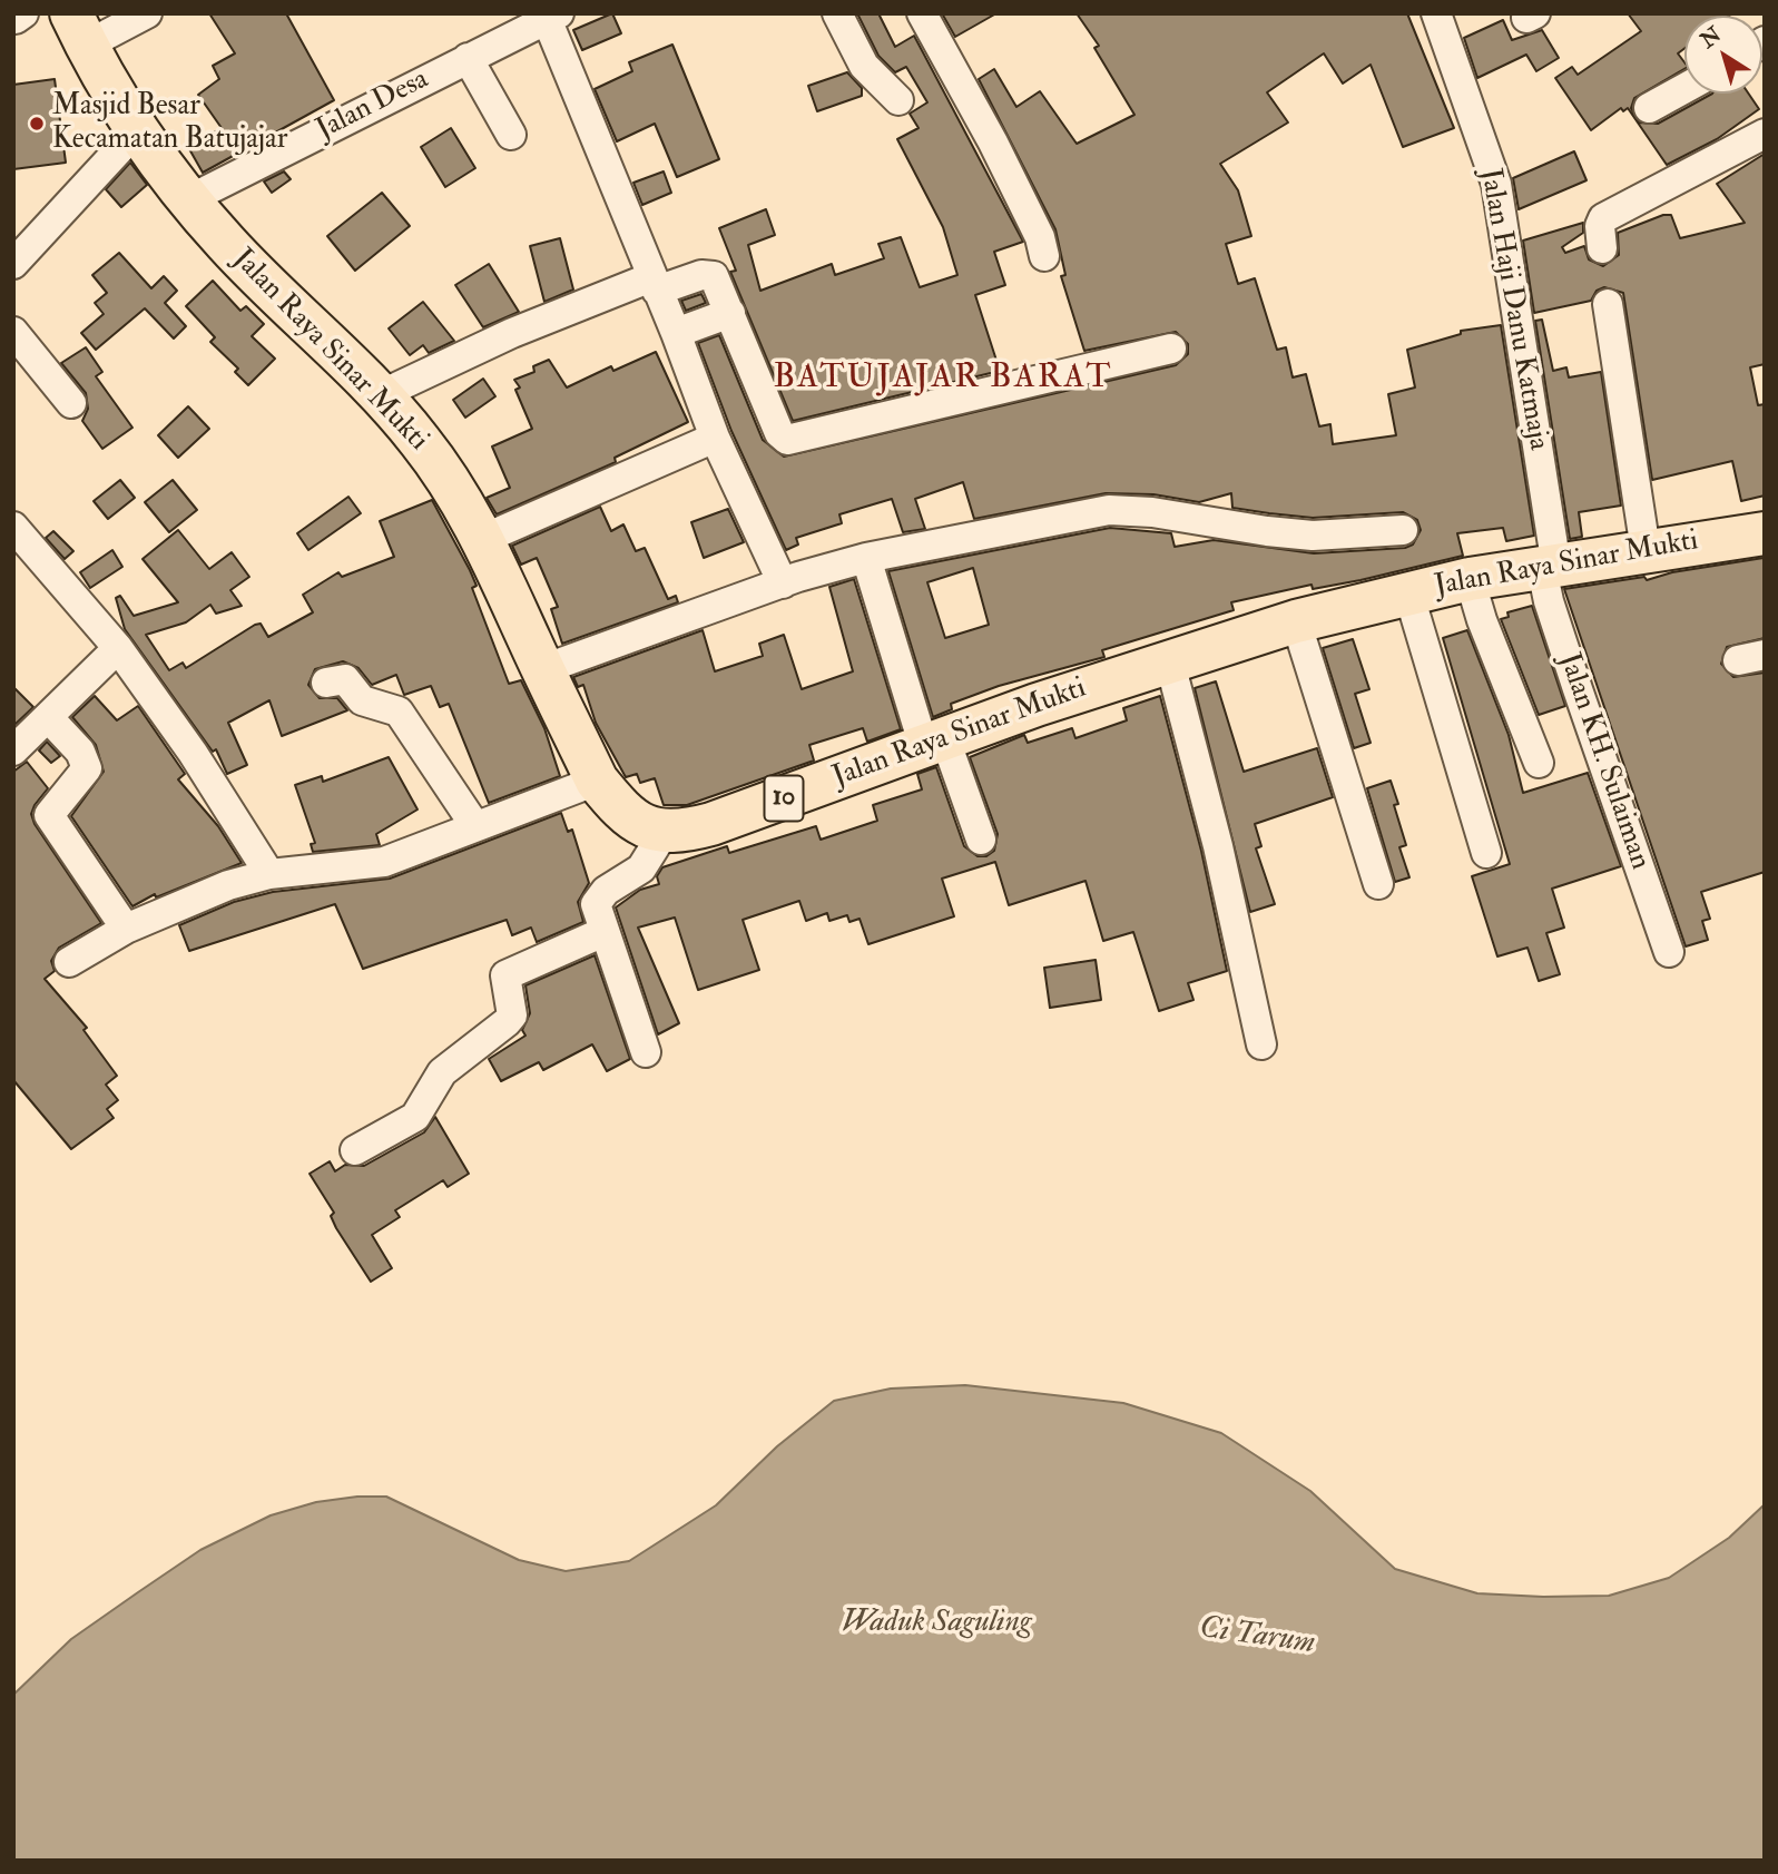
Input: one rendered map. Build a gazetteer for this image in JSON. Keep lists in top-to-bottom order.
{
  "streets": {
    "highway": ["Jalan Raya Sinar Mukti", "10"],
    "street": ["Jalan Desa", "Jalan Haji Danu Katmaja", "Jalan KH. Sulaiman"]
  },
  "crossings": [
    ["Jalan Desa", "Jalan Raya Sinar Mukti"],
    ["Jalan Haji Danu Katmaja", "Jalan Raya Sinar Mukti"],
    ["Jalan Haji Danu Katmaja", "Jalan KH. Sulaiman"],
    ["Jalan Raya Sinar Mukti", "Jalan KH. Sulaiman"]
  ],
  "districts": ["BATUJAJAR BARAT"],
  "water": ["Waduk Saguling", "Ci Tarum"],
  "places": ["Masjid Besar Kecamatan Batujajar"],
  "north": "top left"
}
